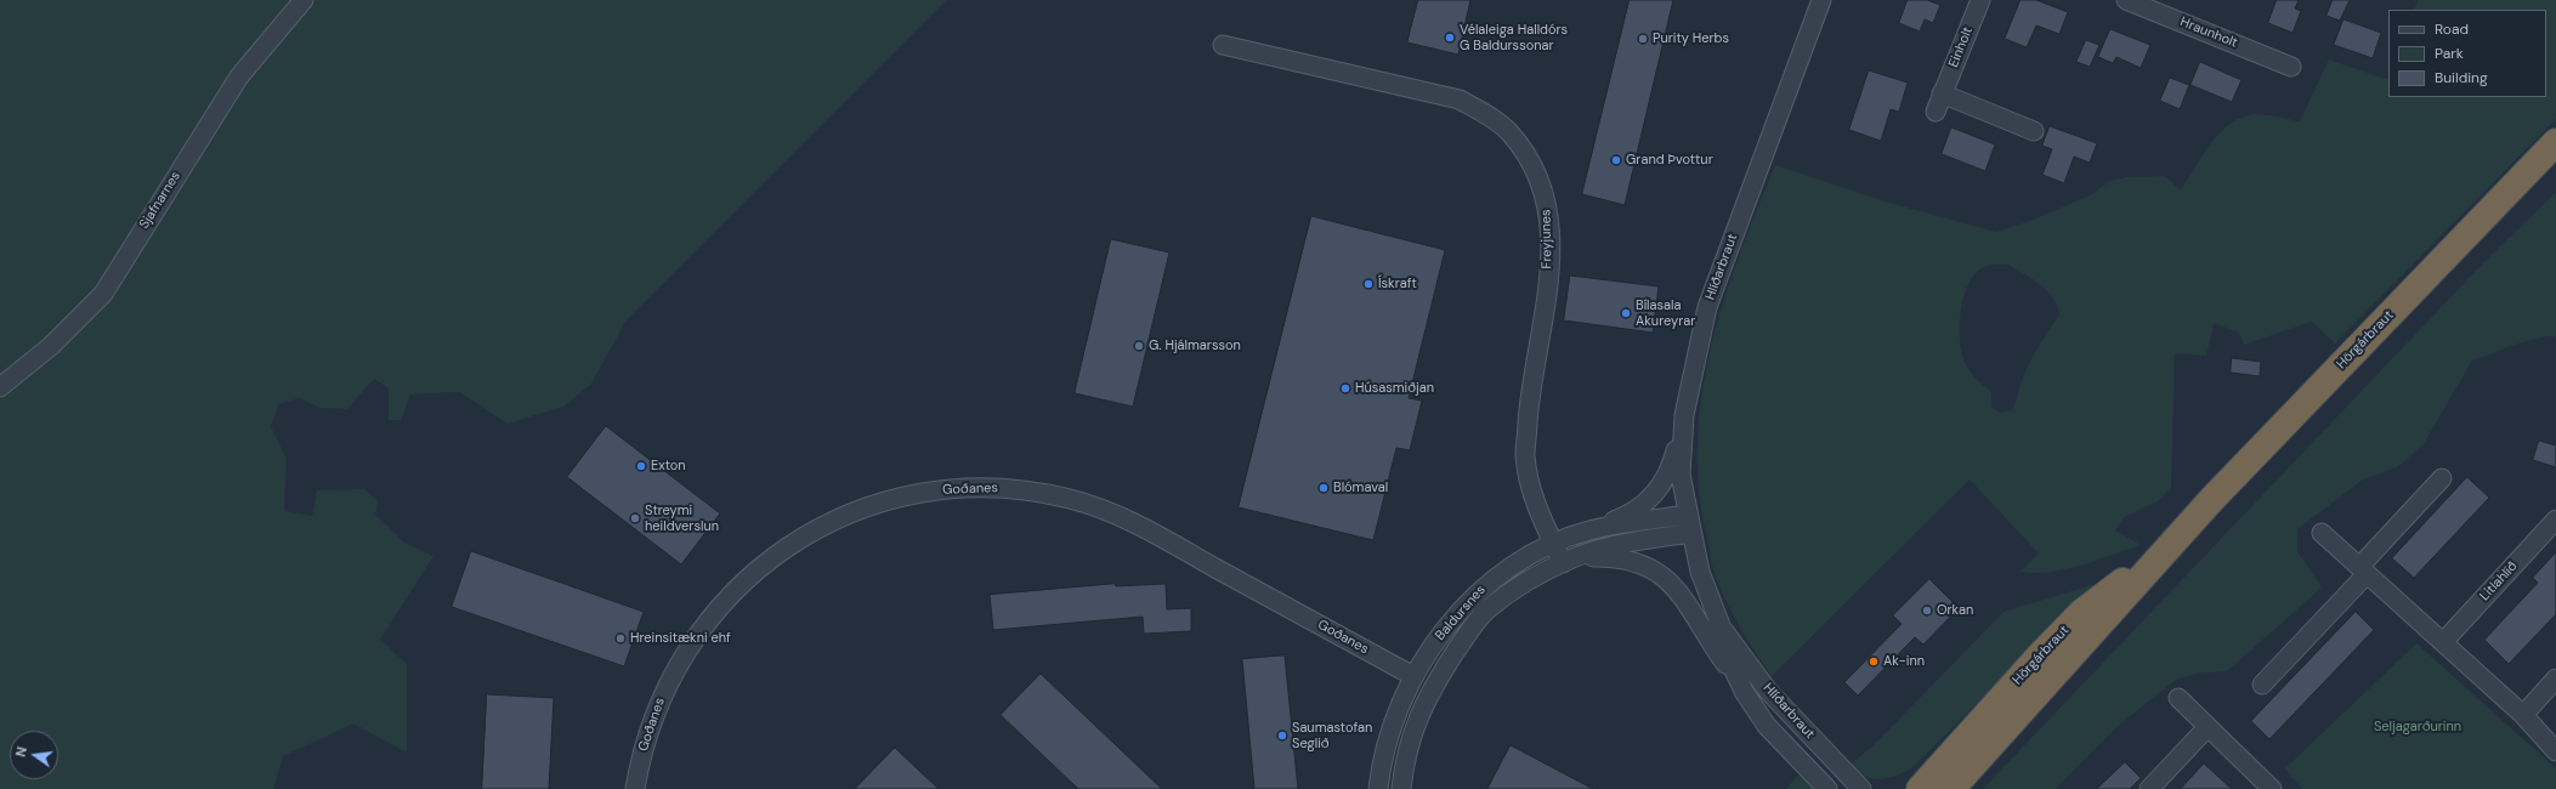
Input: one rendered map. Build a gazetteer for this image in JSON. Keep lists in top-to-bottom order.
{
  "streets": {
    "highway": ["Hörgárbraut"],
    "street": [
      "Hraunholt",
      "Einholt",
      "Sjafnarnes",
      "Freyjunes",
      "Hlíðarbraut",
      "Goðanes",
      "Litlahlíð",
      "Baldursnes"
    ]
  },
  "crossings": [
    ["Freyjunes", "Baldursnes"],
    ["Hlíðarbraut", "Baldursnes"],
    ["Goðanes", "Baldursnes"]
  ],
  "parks": ["Seljagarðurinn"],
  "places": [
    "Vélaleiga Halldórs G Baldurssonar",
    "Purity Herbs",
    "Grand Þvottur",
    "Ískraft",
    "Bílasala Akureyrar",
    "G. Hjálmarsson",
    "Húsasmiðjan",
    "Exton",
    "Blómaval",
    "Streymi heildverslun",
    "Orkan",
    "Hreinsitækni ehf",
    "Ak-inn",
    "Saumastofan Seglið"
  ],
  "legend": ["Road", "Park", "Building"],
  "north": "left"
}
